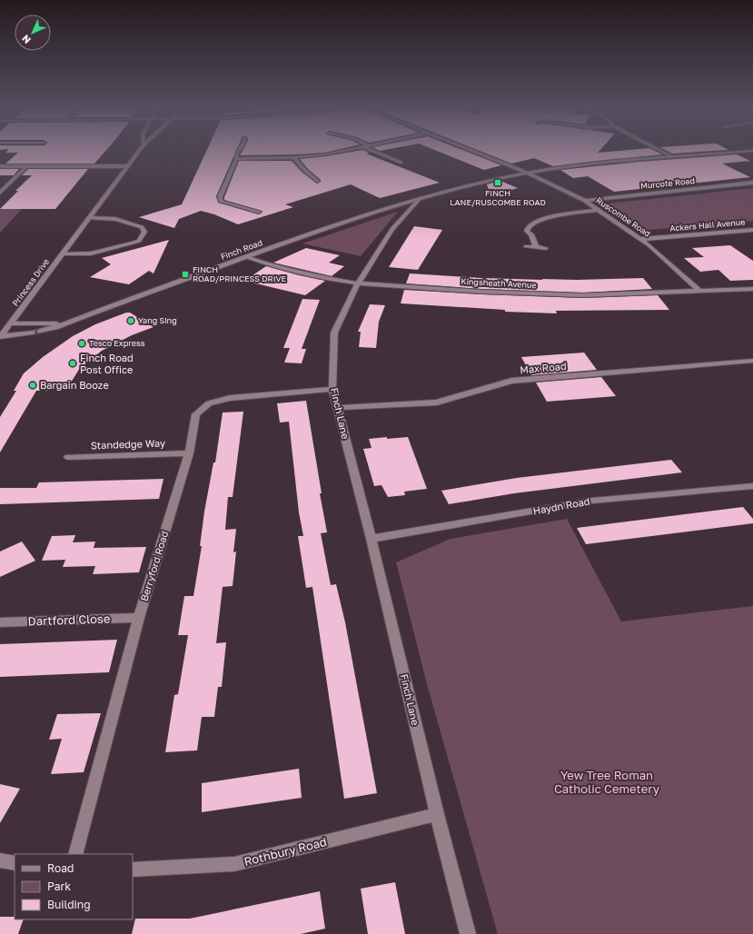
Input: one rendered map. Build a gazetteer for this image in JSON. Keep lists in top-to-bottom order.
{
  "streets": {
    "street": [
      "Murcote Road",
      "Ruscombe Road",
      "Ackers Hall Avenue",
      "Finch Road",
      "Princess Drive",
      "Kingsheath Avenue",
      "Max Road",
      "Finch Lane",
      "Standedge Way",
      "Haydn Road",
      "Berryford Road",
      "Dartford Close",
      "Rothbury Road"
    ]
  },
  "crossings": [
    ["Murcote Road", "Ruscombe Road"],
    ["Ruscombe Road", "Ackers Hall Avenue"],
    ["Ruscombe Road", "Kingsheath Avenue"],
    ["Finch Road", "Princess Drive"],
    ["Finch Road", "Kingsheath Avenue"],
    ["Finch Road", "Finch Lane"],
    ["Kingsheath Avenue", "Finch Lane"],
    ["Max Road", "Finch Lane"],
    ["Finch Lane", "Haydn Road"],
    ["Finch Lane", "Berryford Road"],
    ["Finch Lane", "Rothbury Road"],
    ["Standedge Way", "Berryford Road"],
    ["Berryford Road", "Dartford Close"]
  ],
  "parks": ["Yew Tree Roman Catholic Cemetery"],
  "places": {
    "transit": ["FINCH LANE/RUSCOMBE ROAD", "FINCH ROAD/PRINCESS DRIVE"],
    "other": [
      "Yang Sing",
      "Tesco Express",
      "Finch Road Post Office",
      "Bargain Booze"
    ]
  },
  "legend": ["Road", "Park", "Building"],
  "north": "bottom left"
}
